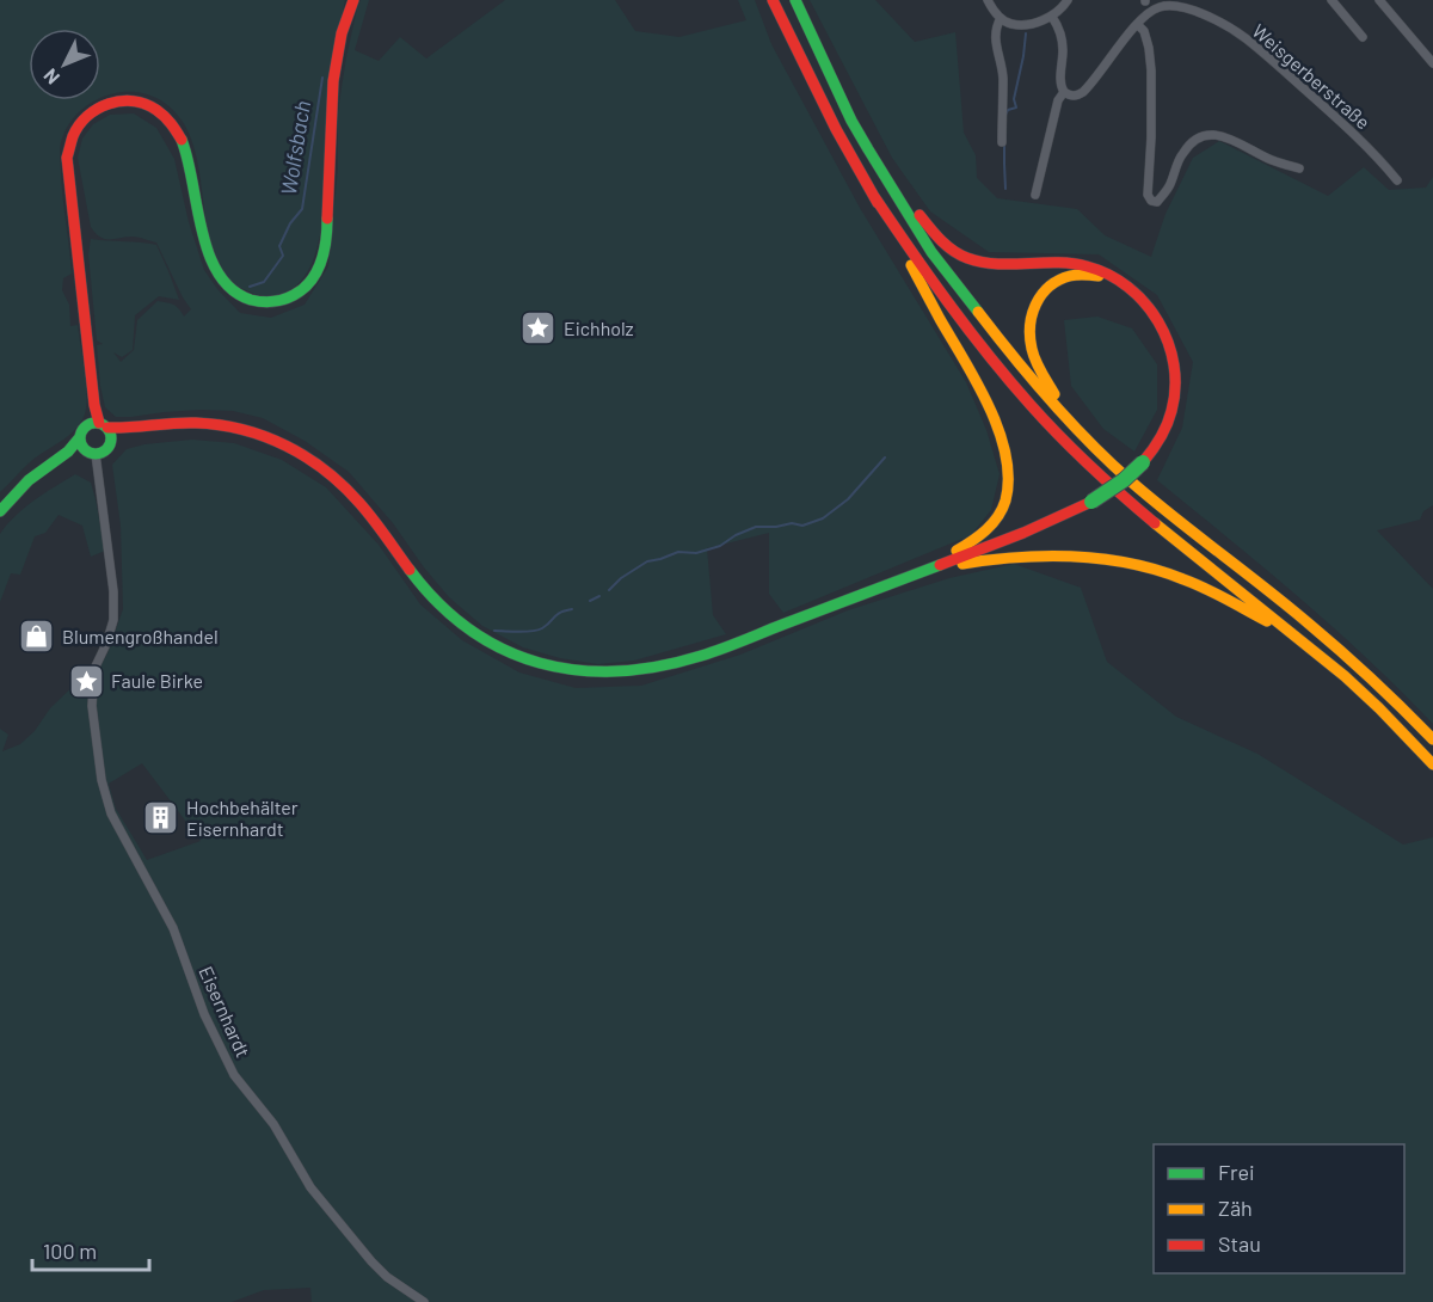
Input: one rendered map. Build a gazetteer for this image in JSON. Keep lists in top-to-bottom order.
{
  "streets": {
    "street": ["Weisgerberstraße", "Eisernhardt"]
  },
  "water": ["Wolfsbach"],
  "places": {
    "place": ["Eichholz", "Faule Birke"],
    "shop": ["Blumengroßhandel"],
    "building": ["Hochbehälter Eisernhardt"]
  },
  "legend": ["Frei", "Zäh", "Stau"],
  "scale_bar": "100 m",
  "north": "bottom left"
}
